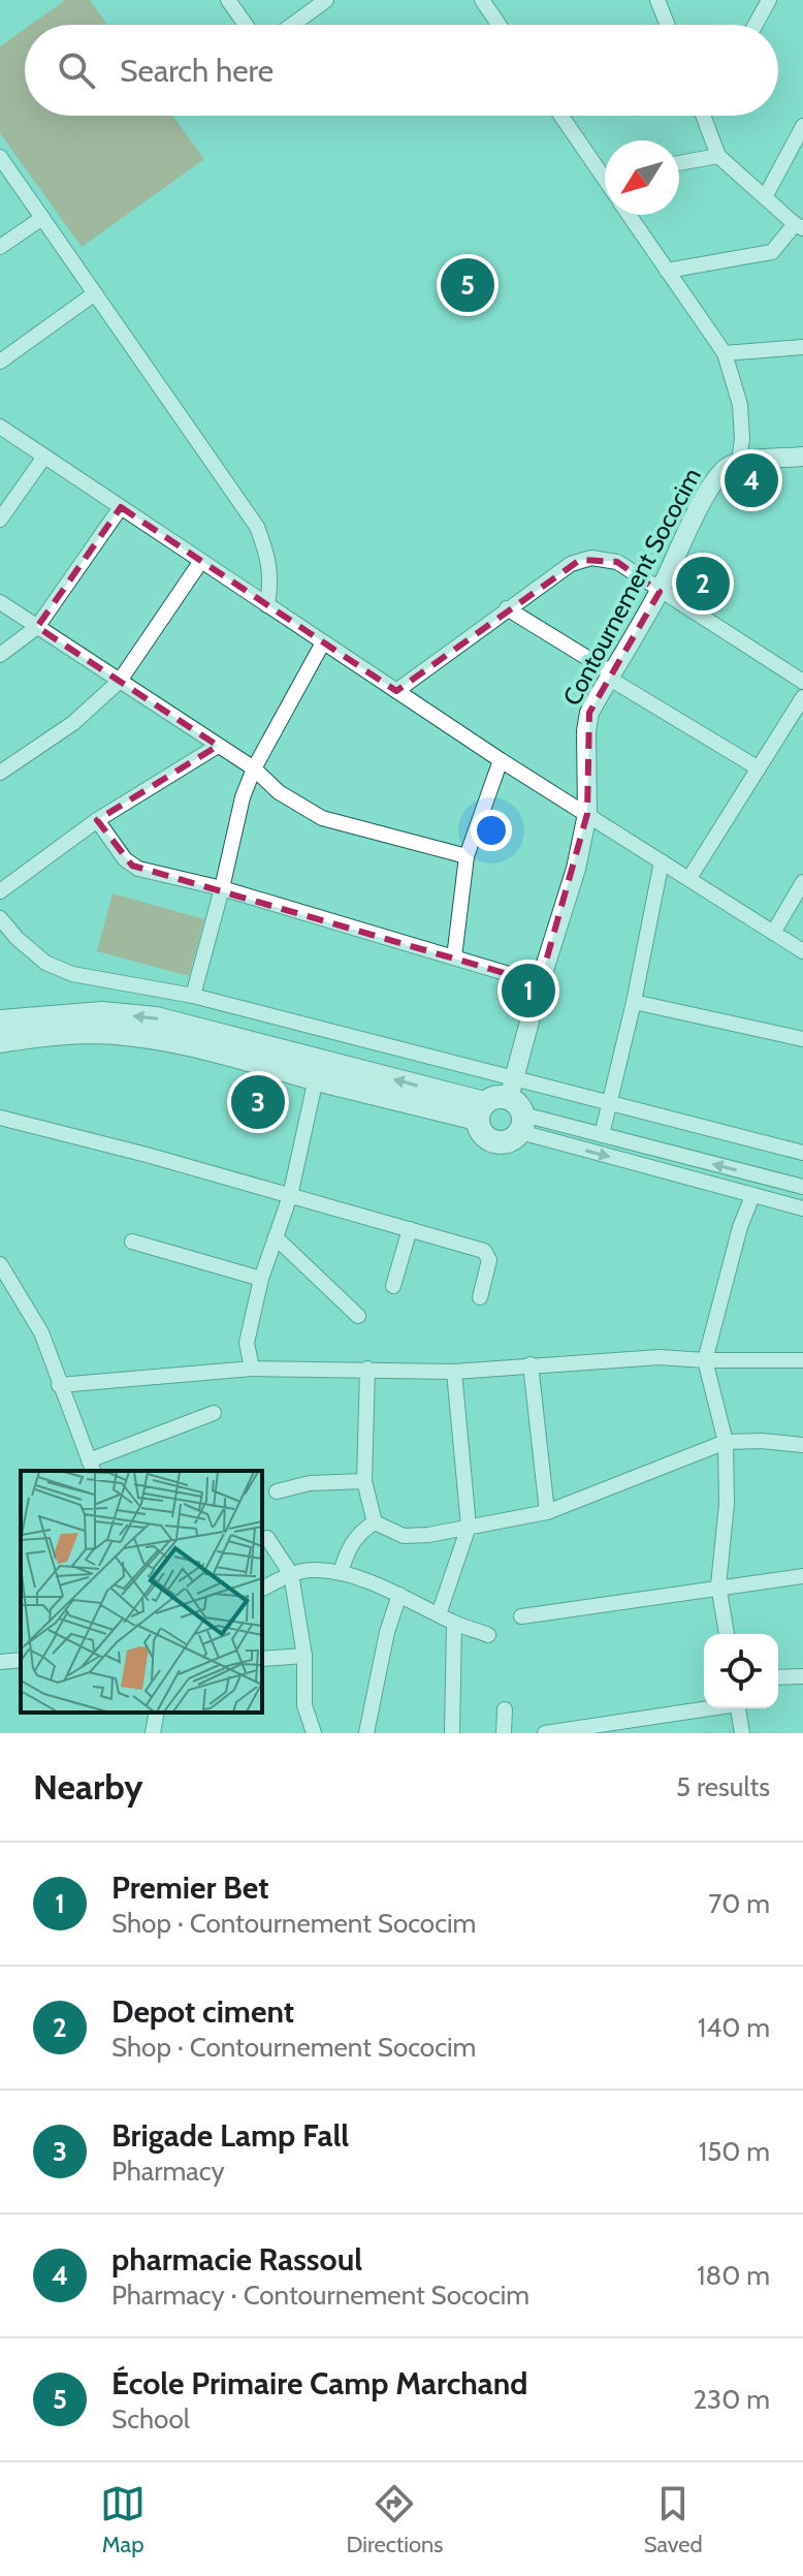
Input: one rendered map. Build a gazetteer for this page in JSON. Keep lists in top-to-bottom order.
{
  "streets": {
    "street": ["Contournement Sococim"]
  },
  "north": "bottom left",
  "page": {
    "search": "Search here",
    "pins": [
      "5",
      "4",
      "2",
      "1",
      "3"
    ],
    "heading": ["Nearby", "5 results"],
    "list": [
      {
        "mark": "1",
        "name": "Premier Bet",
        "note": "Shop · Contournement Sococim",
        "value": "70 m"
      },
      {
        "mark": "2",
        "name": "Depot ciment",
        "note": "Shop · Contournement Sococim",
        "value": "140 m"
      },
      {
        "mark": "3",
        "name": "Brigade Lamp Fall",
        "note": "Pharmacy",
        "value": "150 m"
      },
      {
        "mark": "4",
        "name": "pharmacie Rassoul",
        "note": "Pharmacy · Contournement Sococim",
        "value": "180 m"
      },
      {
        "mark": "5",
        "name": "École Primaire Camp Marchand",
        "note": "School",
        "value": "230 m"
      }
    ],
    "nav": ["Map", "Directions", "Saved"]
  }
}
